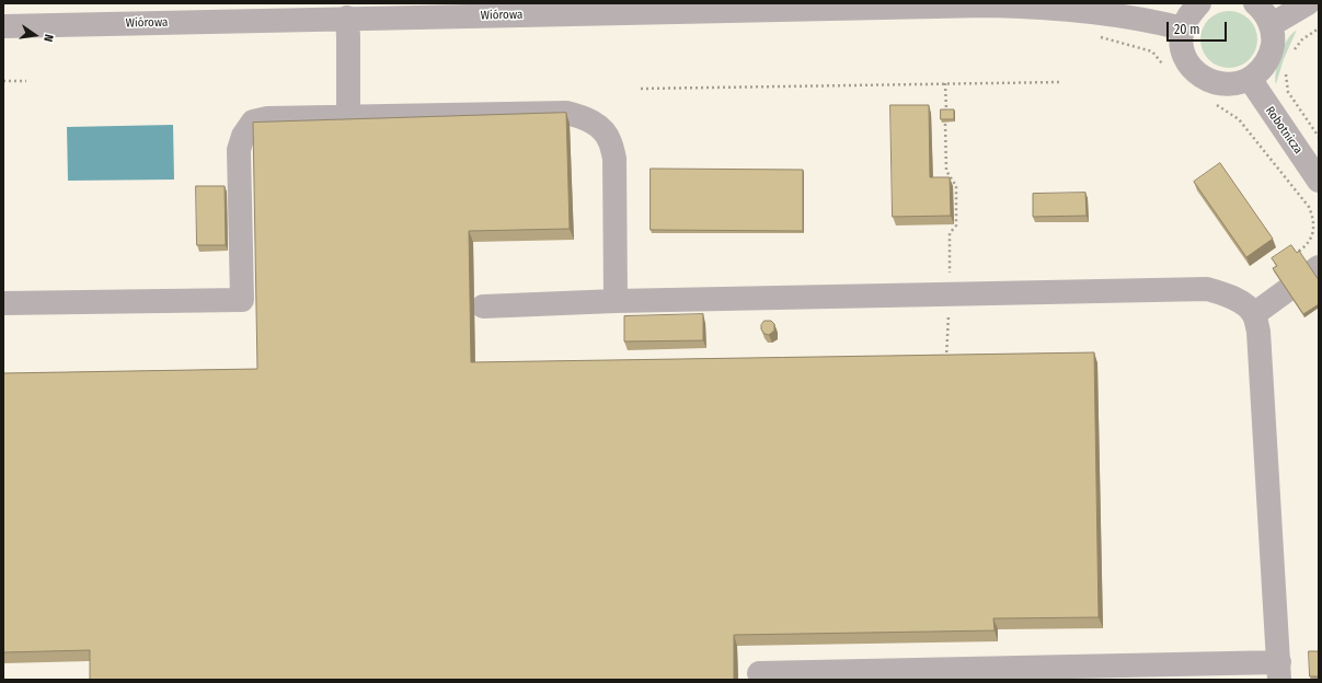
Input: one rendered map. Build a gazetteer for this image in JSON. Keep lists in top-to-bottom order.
{
  "streets": {
    "street": ["Wiórowa", "Robotnicza"]
  },
  "scale_bar": "20 m",
  "north": "right"
}
